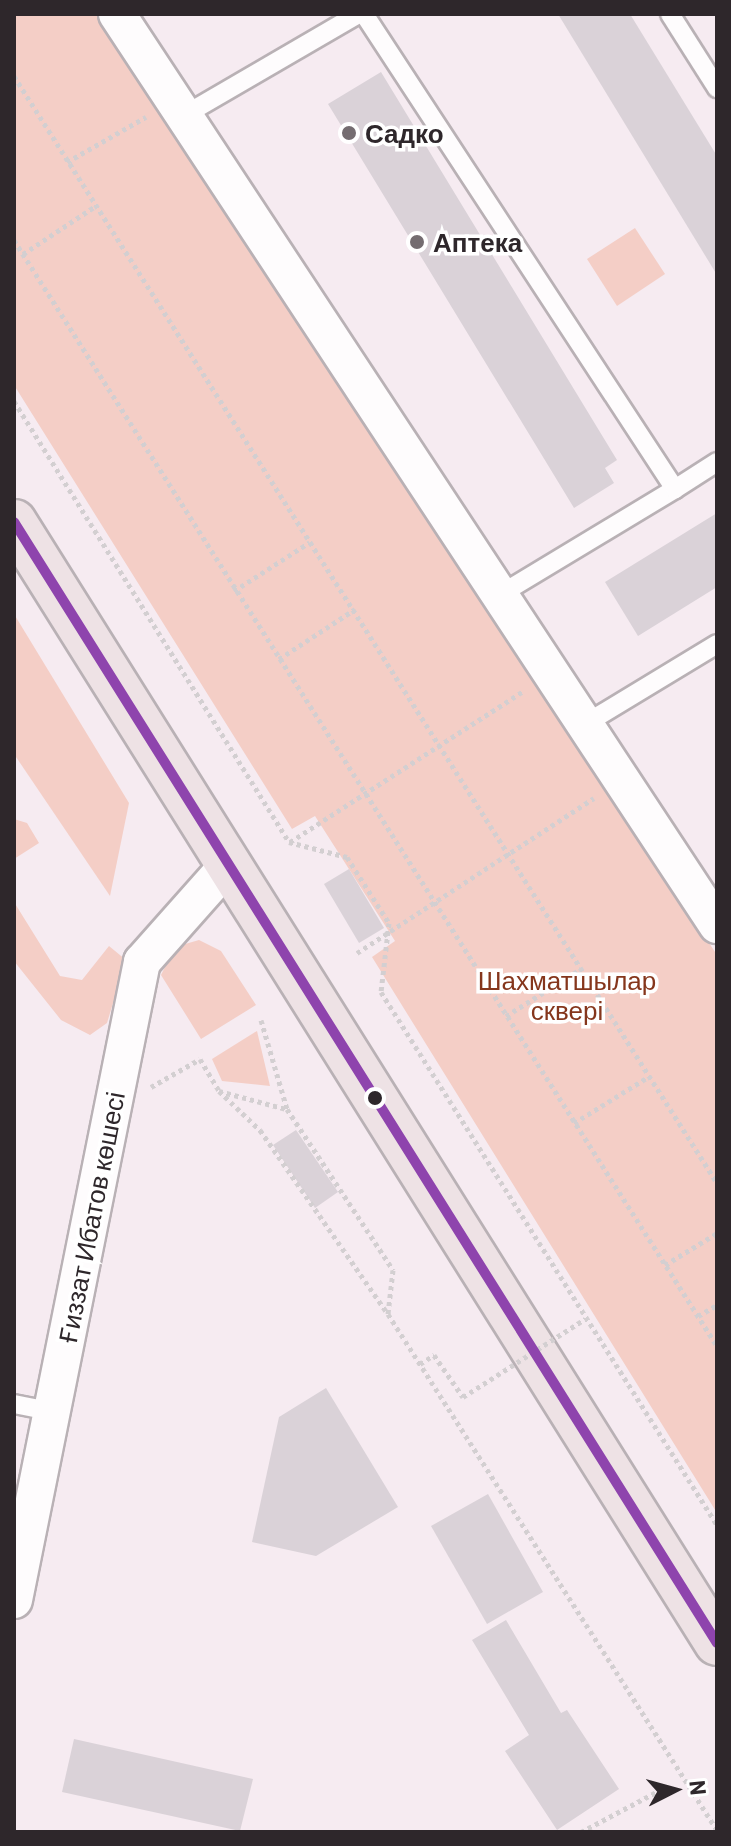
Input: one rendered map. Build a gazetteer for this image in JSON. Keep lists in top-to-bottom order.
{
  "streets": {
    "street": ["Ғиззат Ибатов көшесі"]
  },
  "parks": ["Шахматшылар сквері"],
  "places": ["Садко", "Аптека"],
  "north": "right"
}
